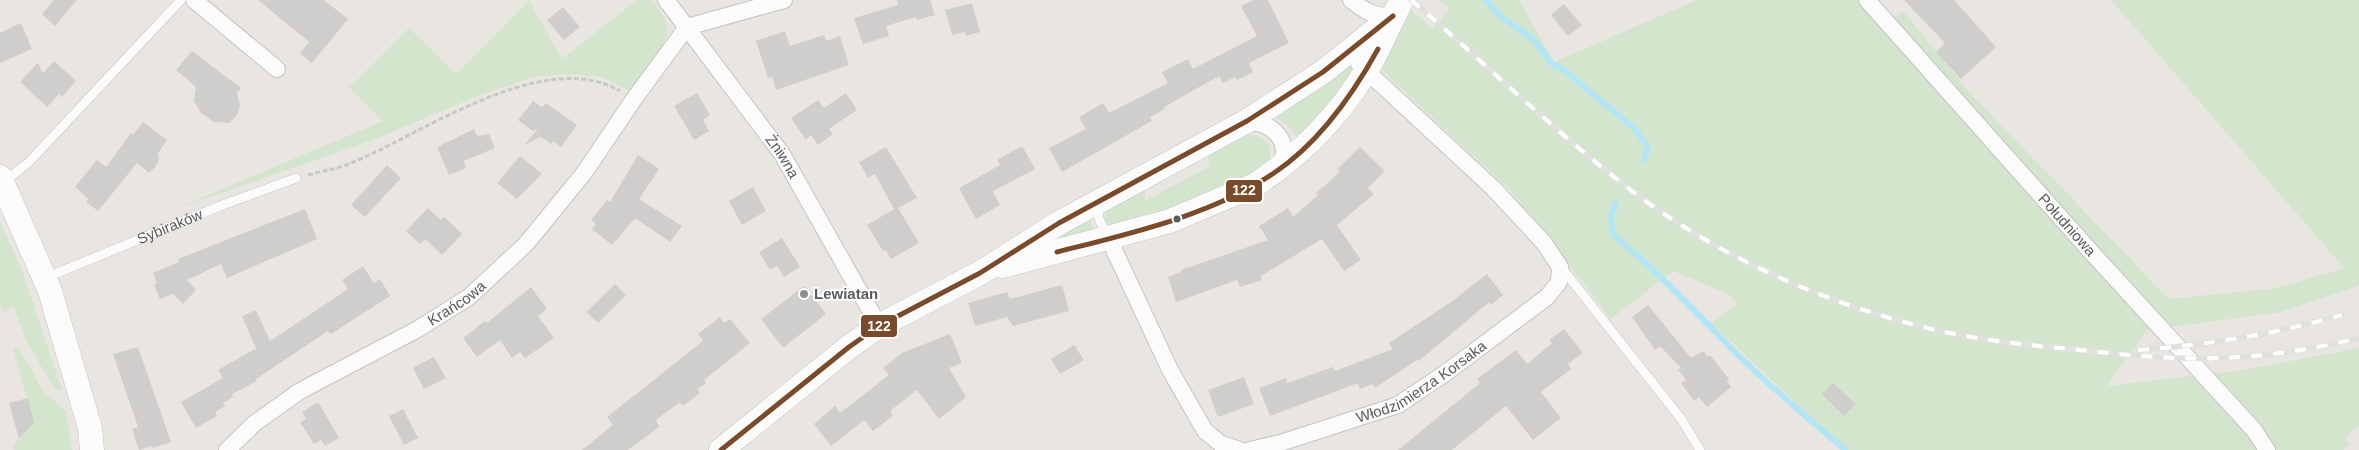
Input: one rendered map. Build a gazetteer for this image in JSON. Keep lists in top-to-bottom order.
{
  "streets": {
    "street": [
      "Żniwna",
      "Południowa",
      "Krańcowa",
      "Włodzimierza Korsaka"
    ],
    "lane": ["Sybiraków"]
  },
  "crossings": [
    ["Żniwna", "Krańcowa"]
  ],
  "places": ["Lewiatan"],
  "lines": ["transit line 122"]
}
